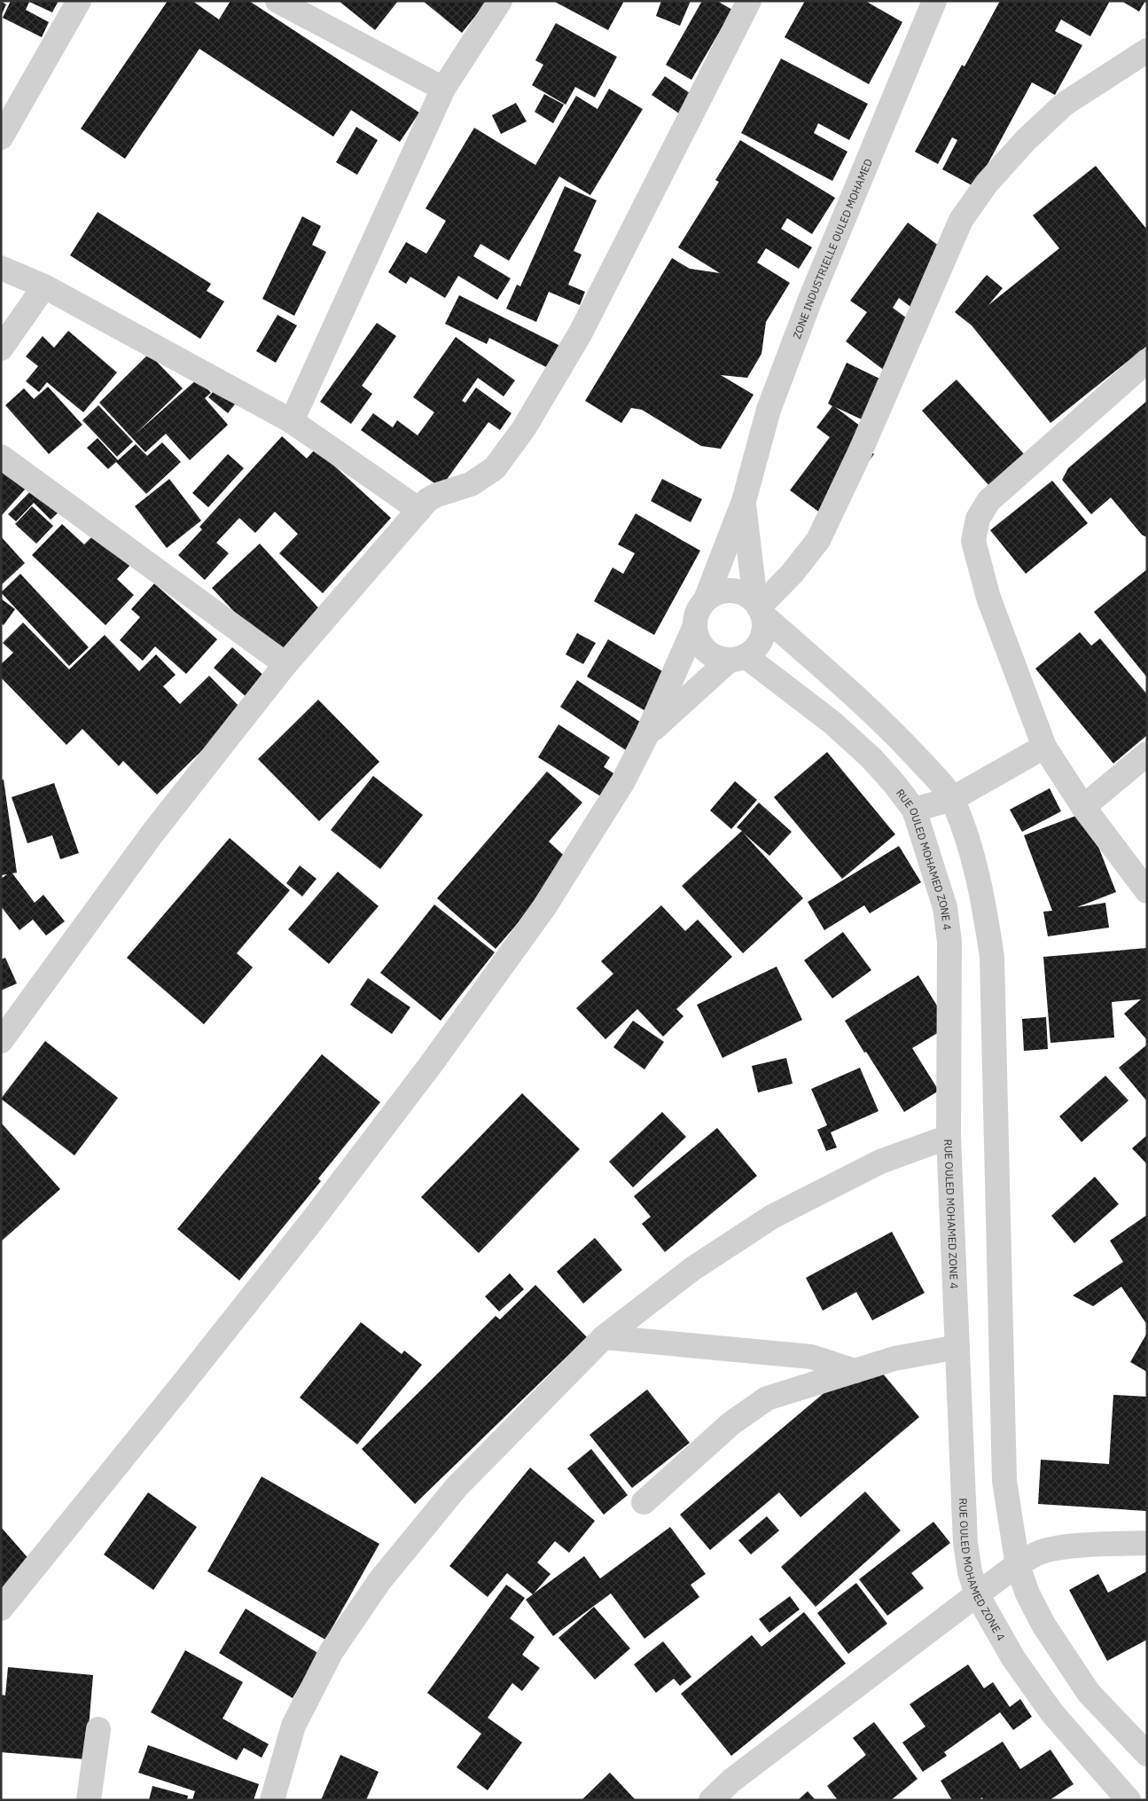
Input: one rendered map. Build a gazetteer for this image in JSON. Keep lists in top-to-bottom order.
{
  "streets": {
    "street": ["ZONE INDUSTRIELLE OULED MOHAMED", "RUE OULED MOHAMED ZONE 4"]
  },
  "crossings": [
    ["ZONE INDUSTRIELLE OULED MOHAMED", "RUE OULED MOHAMED ZONE 4"]
  ]
}
